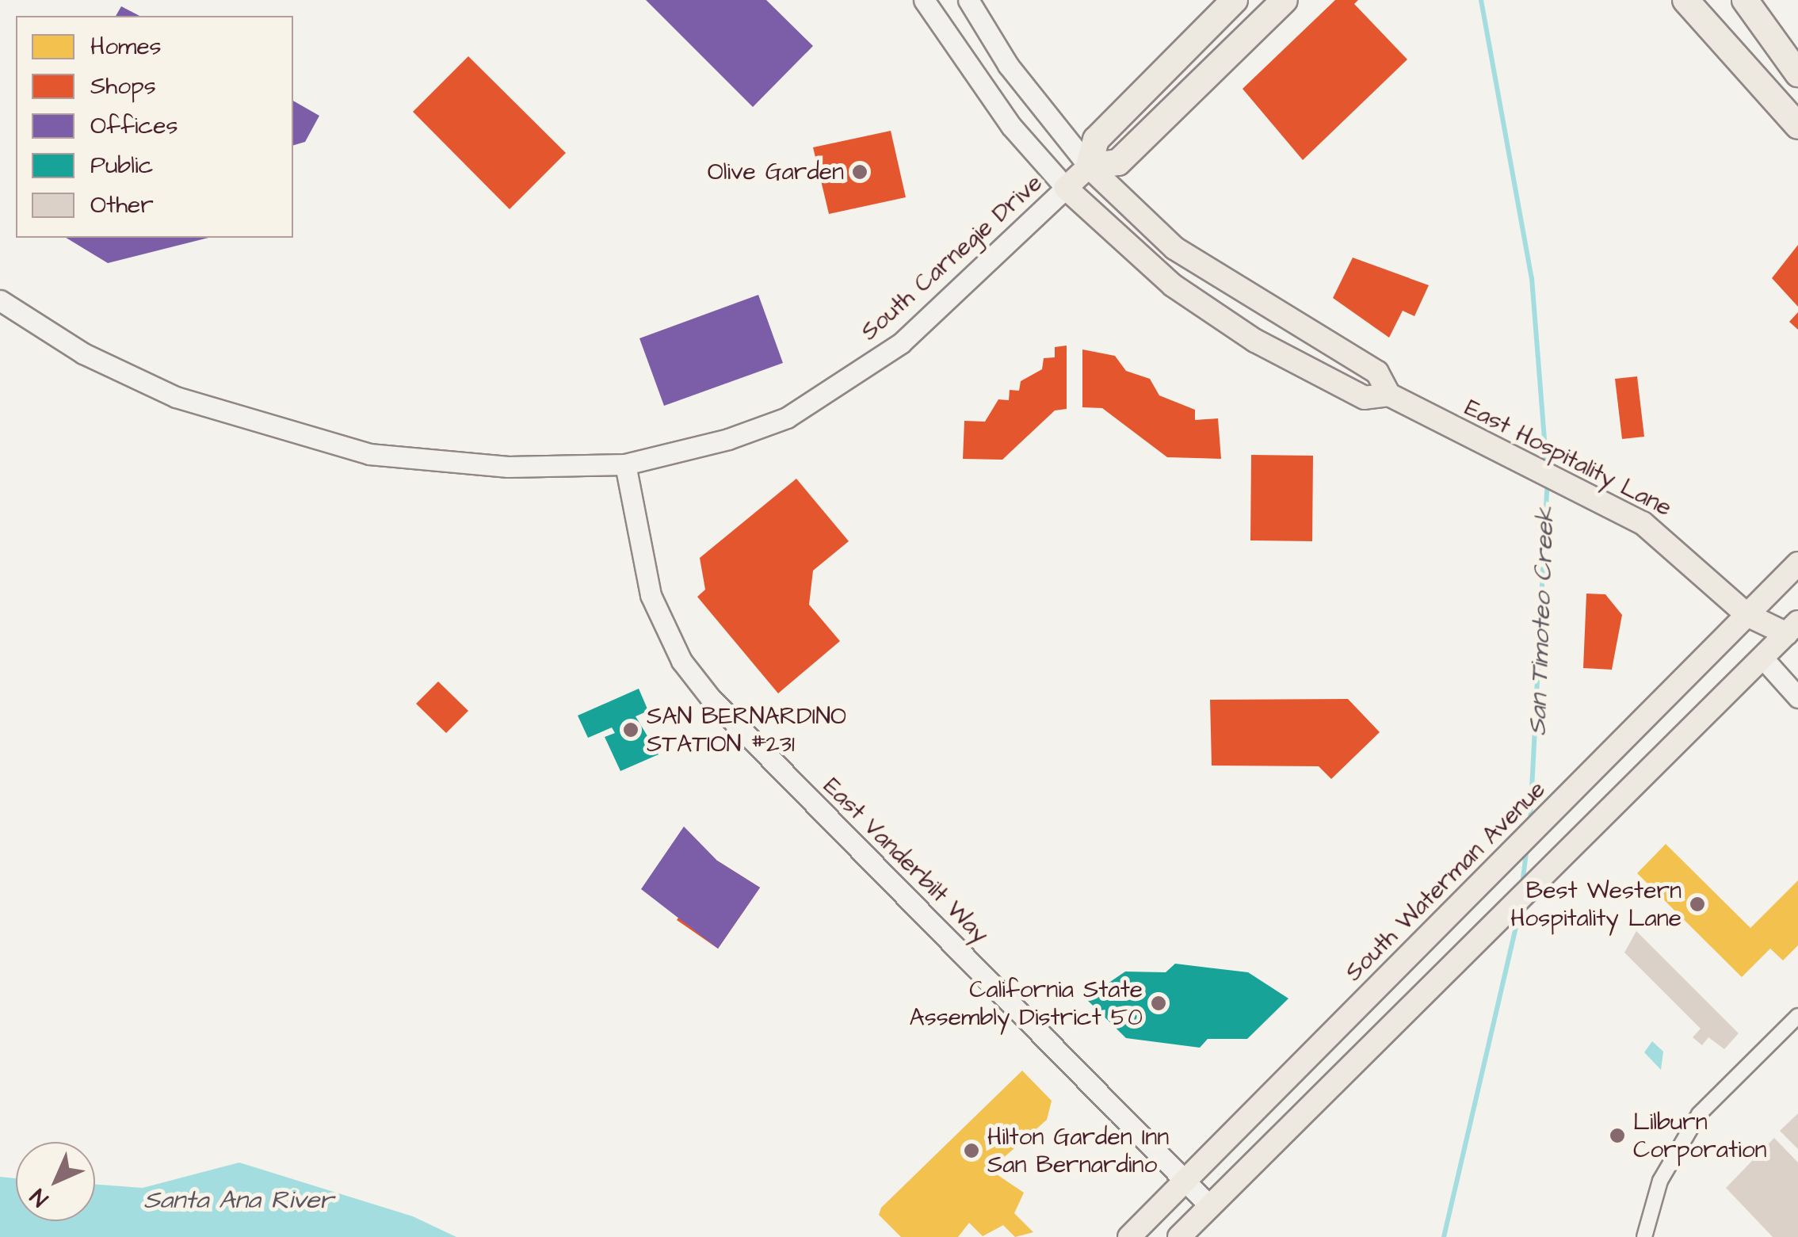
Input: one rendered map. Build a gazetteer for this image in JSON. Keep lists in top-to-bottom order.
{
  "streets": {
    "main road": ["South Carnegie Drive", "East Hospitality Lane", "South Waterman Avenue"],
    "street": ["East Vanderbilt Way"]
  },
  "crossings": [
    ["South Carnegie Drive", "East Hospitality Lane"],
    ["South Carnegie Drive", "East Vanderbilt Way"],
    ["East Hospitality Lane", "South Waterman Avenue"],
    ["East Vanderbilt Way", "South Waterman Avenue"]
  ],
  "water": ["San Timoteo Creek", "Santa Ana River"],
  "places": [
    "Olive Garden",
    "SAN BERNARDINO STATION #231",
    "Best Western Hospitality Lane",
    "California State Assembly District 50",
    "Lilburn Corporation",
    "Hilton Garden Inn San Bernardino"
  ],
  "legend": [
    "Homes",
    "Shops",
    "Offices",
    "Public",
    "Other"
  ],
  "north": "bottom left"
}
